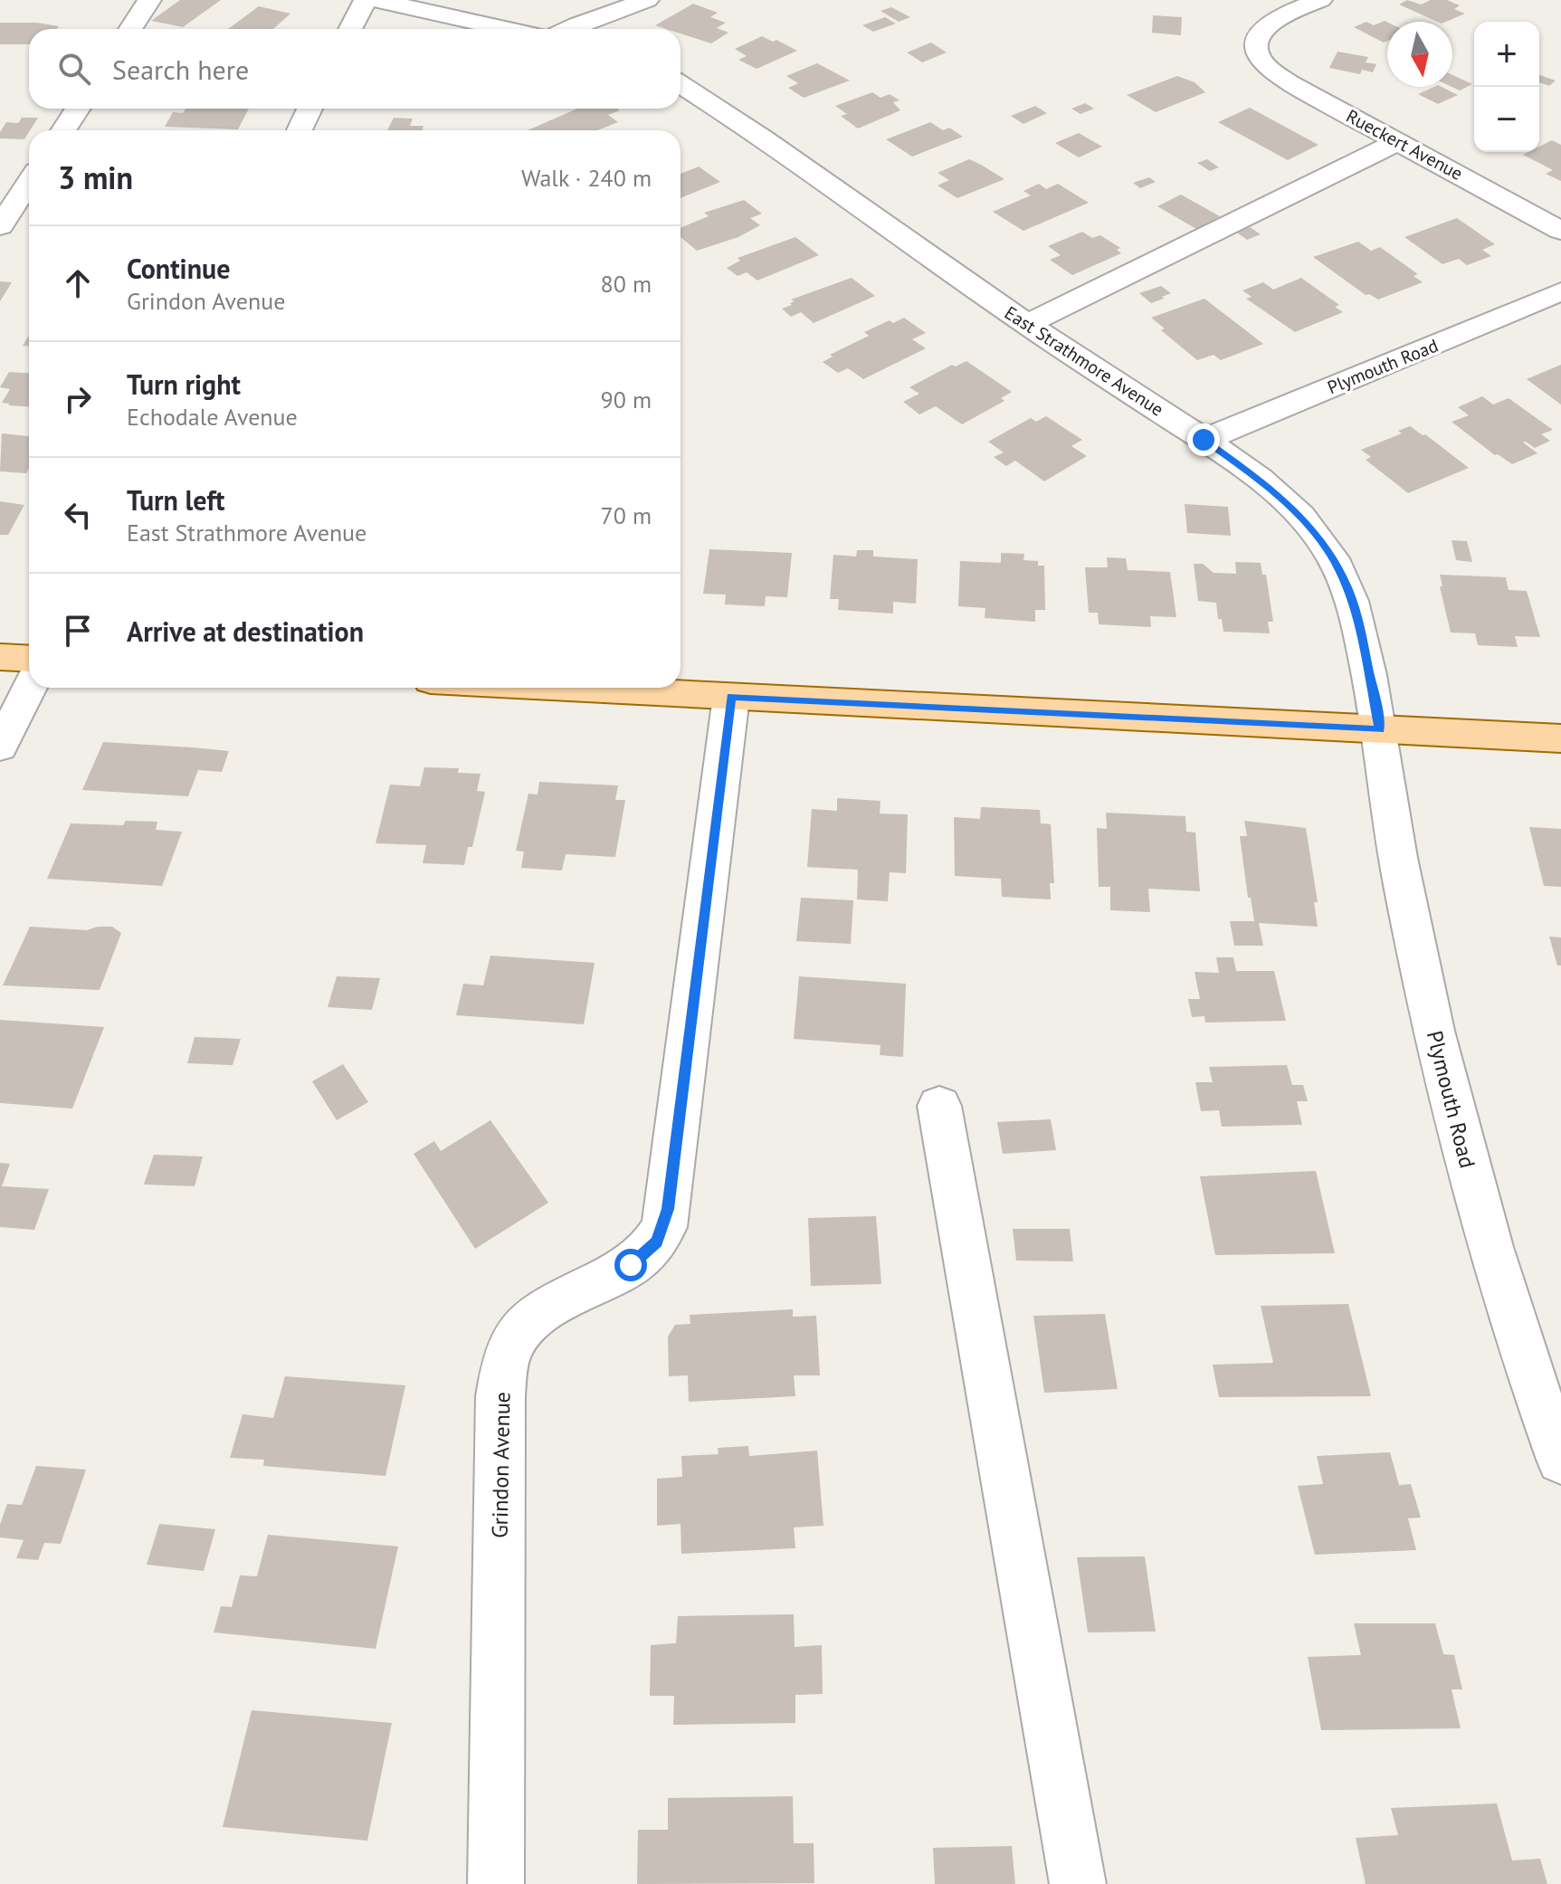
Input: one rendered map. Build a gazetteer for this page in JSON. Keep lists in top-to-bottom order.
{
  "streets": {
    "street": [
      "Rueckert Avenue",
      "East Strathmore Avenue",
      "Plymouth Road",
      "Grindon Avenue"
    ]
  },
  "crossings": [
    ["East Strathmore Avenue", "Plymouth Road"]
  ],
  "north": "bottom",
  "page": {
    "map_buttons": ["+", "−"],
    "search": "Search here",
    "heading": ["3 min", "Walk · 240 m"],
    "list": [
      ["Continue", "Grindon Avenue", "80 m"],
      ["Turn right", "Echodale Avenue", "90 m"],
      ["Turn left", "East Strathmore Avenue", "70 m"],
      "Arrive at destination"
    ]
  }
}
